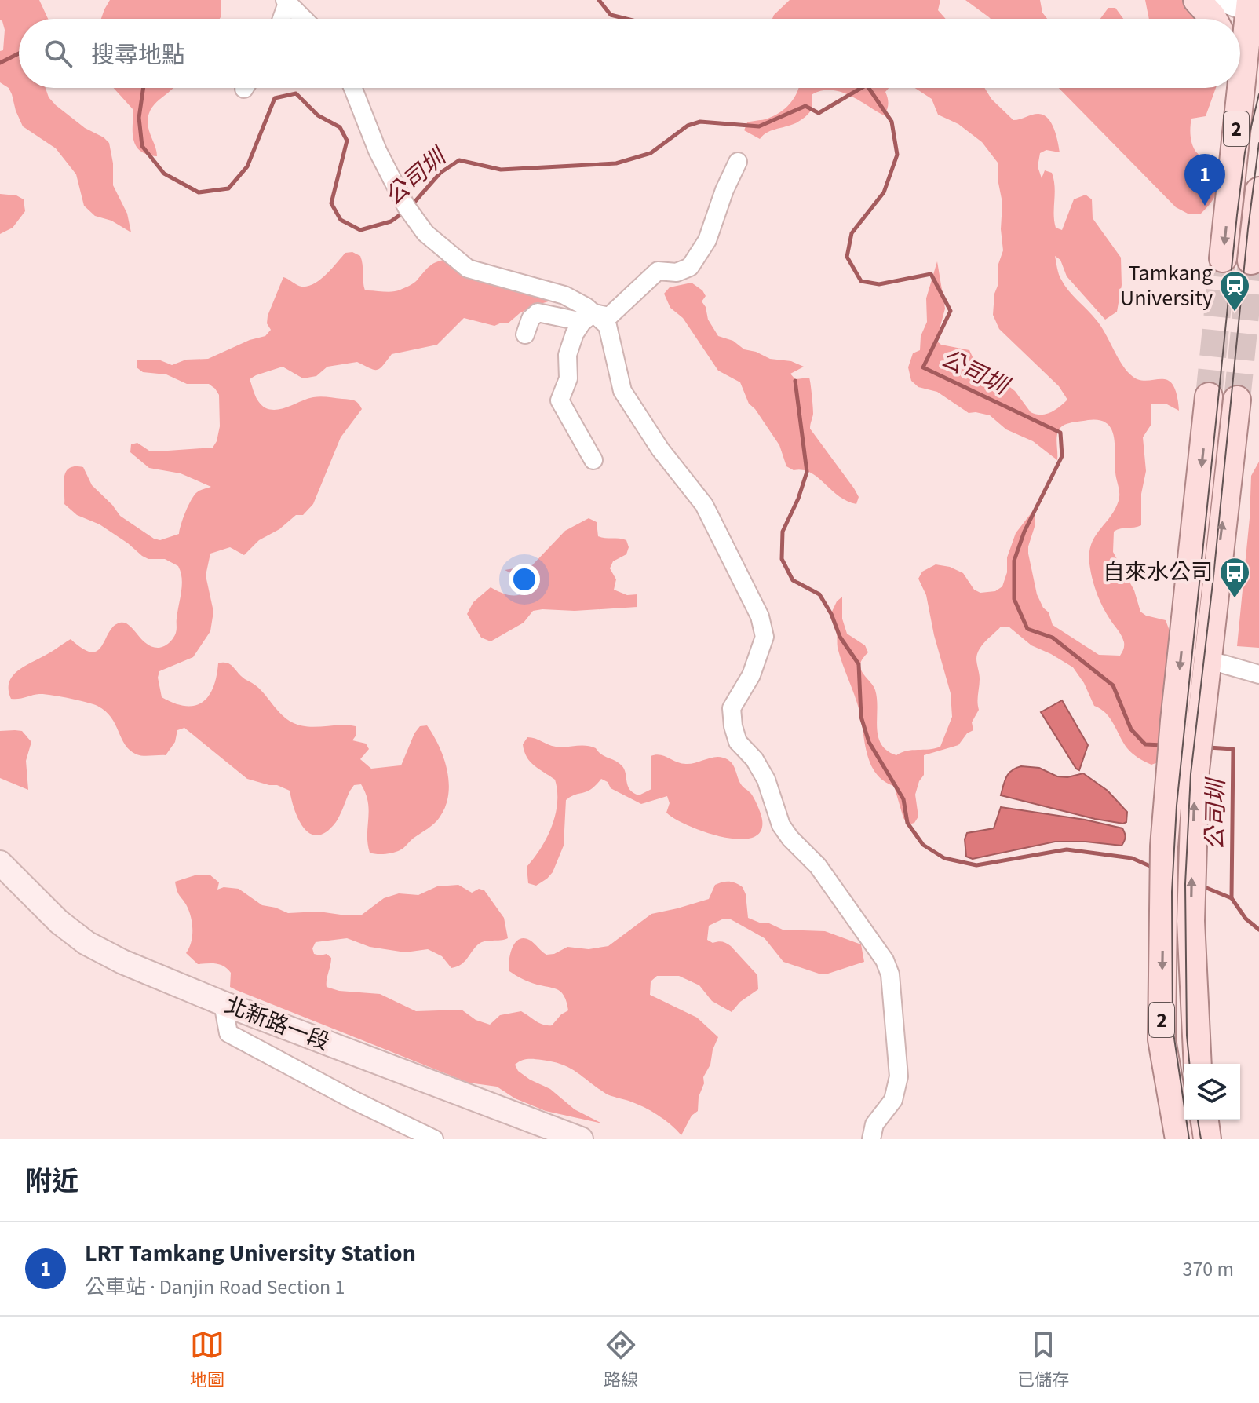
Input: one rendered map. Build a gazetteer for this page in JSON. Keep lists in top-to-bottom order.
{
  "streets": {
    "main road": ["2", "北新路一段"]
  },
  "water": ["公司圳"],
  "places": {
    "station": ["Tamkang University"],
    "bus stop": ["自來水公司"]
  },
  "page": {
    "search": "搜尋地點",
    "pins": "1",
    "heading": "附近",
    "list": [
      {
        "mark": "1",
        "name": "LRT Tamkang University Station",
        "note": "公車站 · Danjin Road Section 1",
        "value": "370 m"
      }
    ],
    "nav": ["地圖", "路線", "已儲存"]
  }
}
